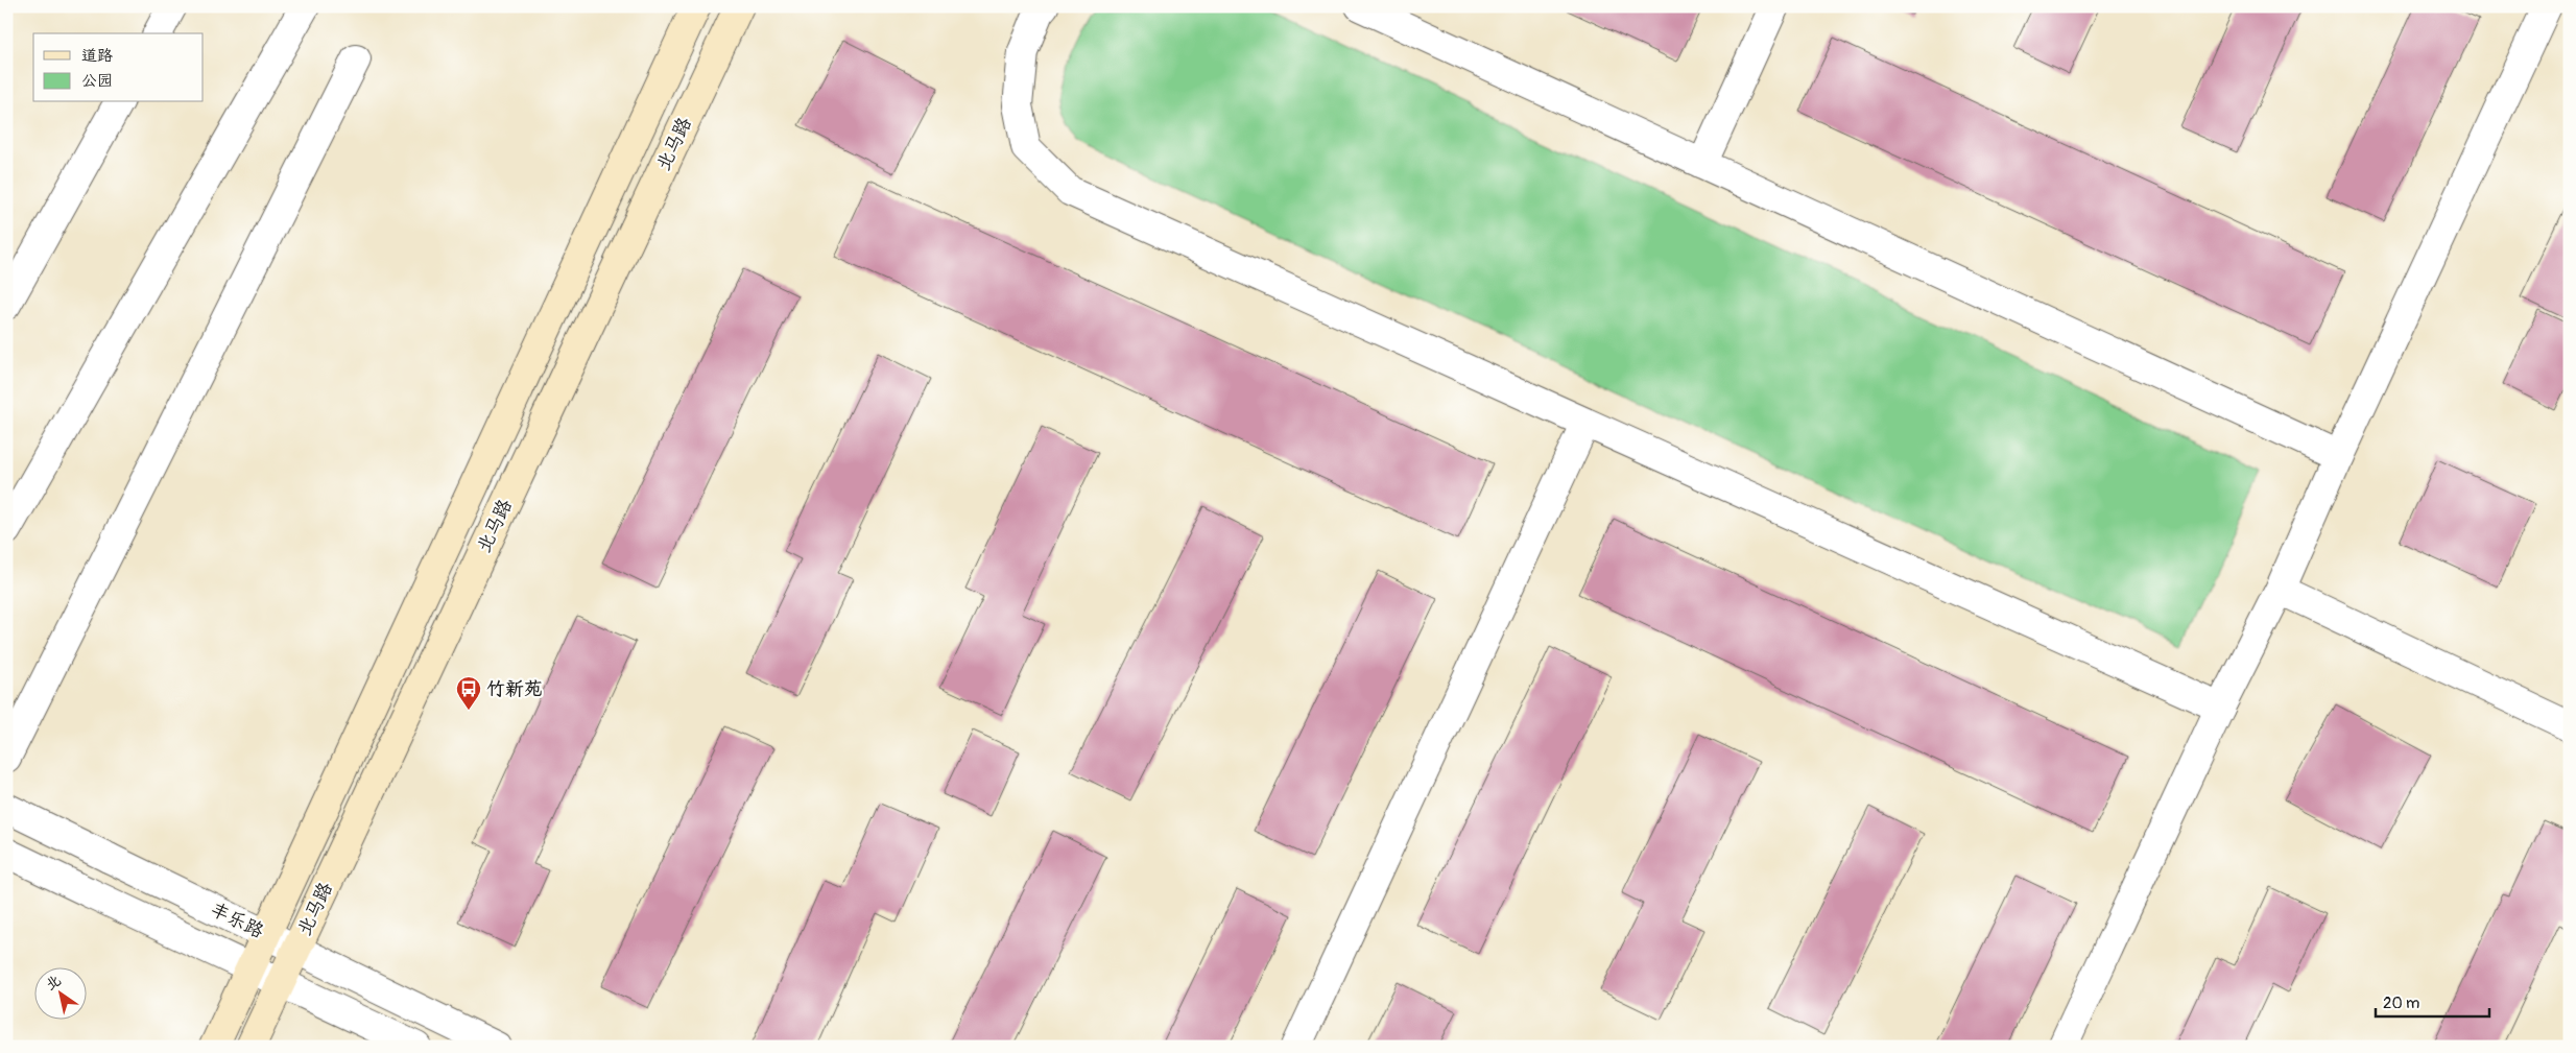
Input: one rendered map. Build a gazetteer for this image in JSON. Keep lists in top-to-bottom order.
{
  "streets": {
    "main road": ["北马路"],
    "street": ["丰乐路"]
  },
  "crossings": [
    ["北马路", "丰乐路"]
  ],
  "places": {
    "bus stop": ["竹新苑"]
  },
  "legend": ["道路", "公园"],
  "scale_bar": "20 m",
  "north": "top left"
}
